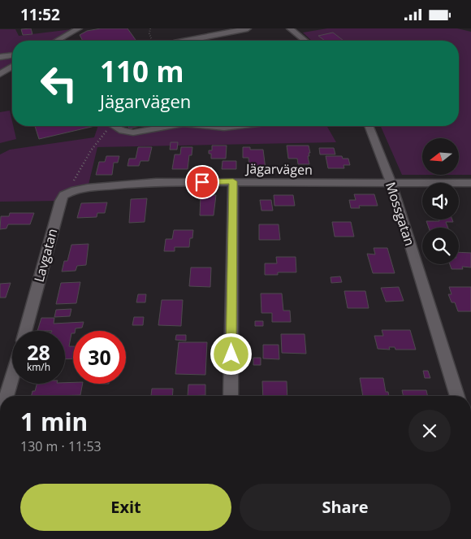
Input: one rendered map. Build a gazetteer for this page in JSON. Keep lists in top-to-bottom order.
{
  "streets": {
    "street": ["Jägarvägen", "Mossgatan", "Lavgatan"]
  },
  "crossings": [
    ["Jägarvägen", "Mossgatan"],
    ["Jägarvägen", "Lavgatan"]
  ],
  "north": "left",
  "page": {
    "status": "11:52",
    "turn": ["110 m", "Jägarvägen"],
    "speed": "28 km/h",
    "limit": "30",
    "heading": ["1 min", "130 m · 11:53"],
    "buttons": ["Exit", "Share"]
  }
}
